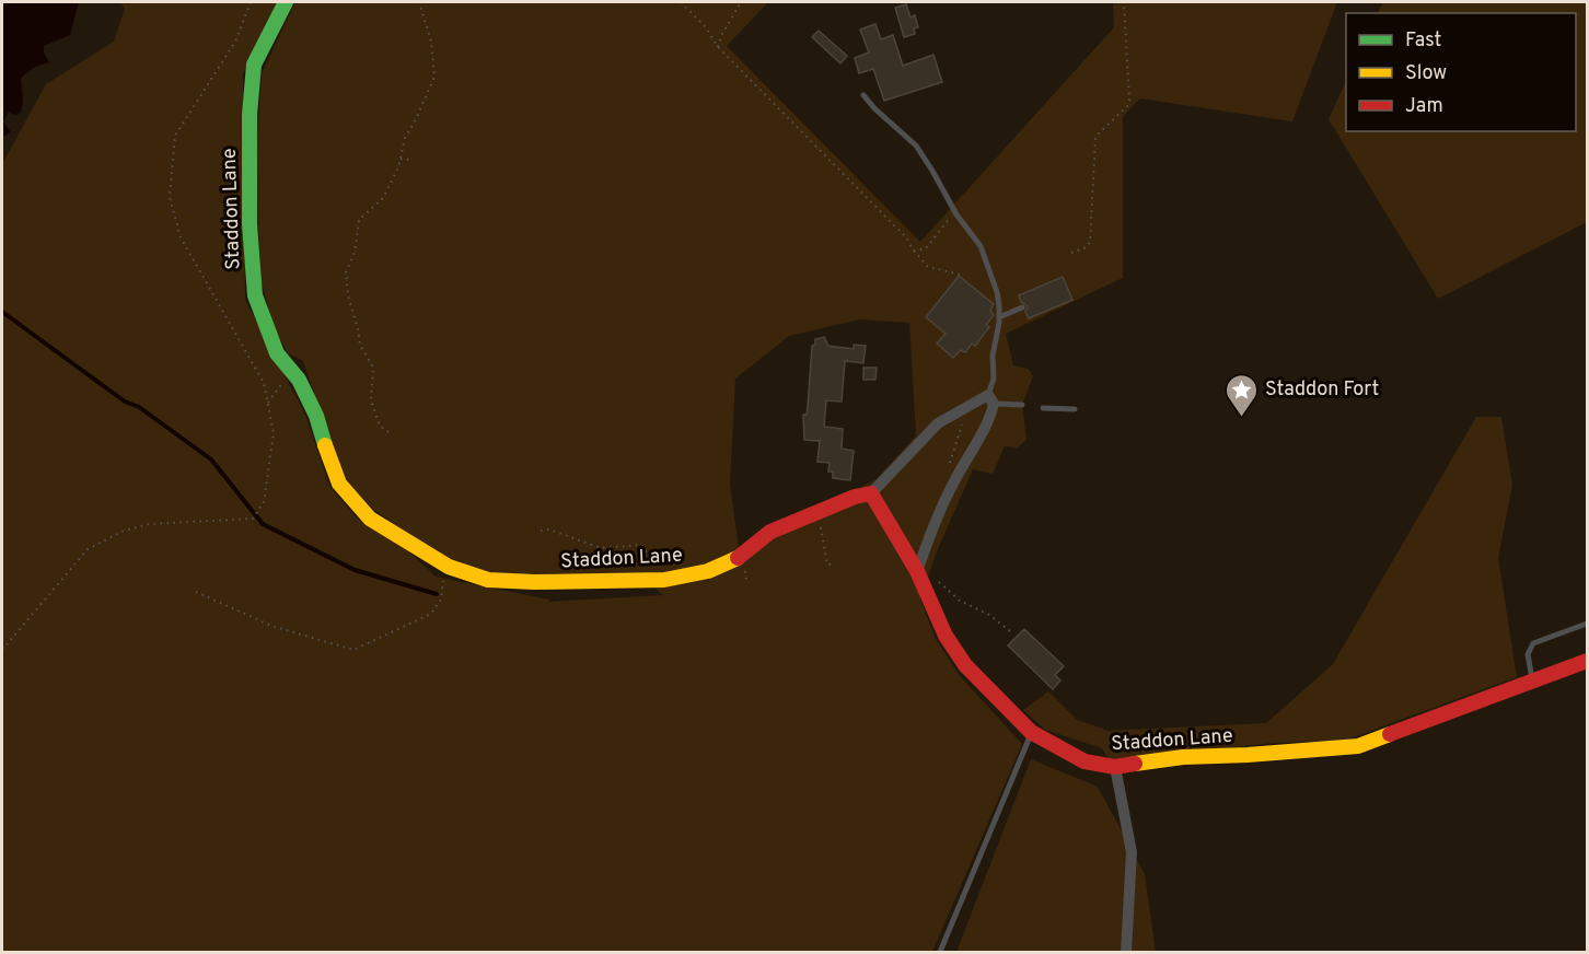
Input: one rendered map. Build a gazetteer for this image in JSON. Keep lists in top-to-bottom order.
{
  "streets": {
    "street": ["Staddon Lane"]
  },
  "places": {
    "place": ["Staddon Fort"]
  },
  "legend": ["Fast", "Slow", "Jam"]
}
